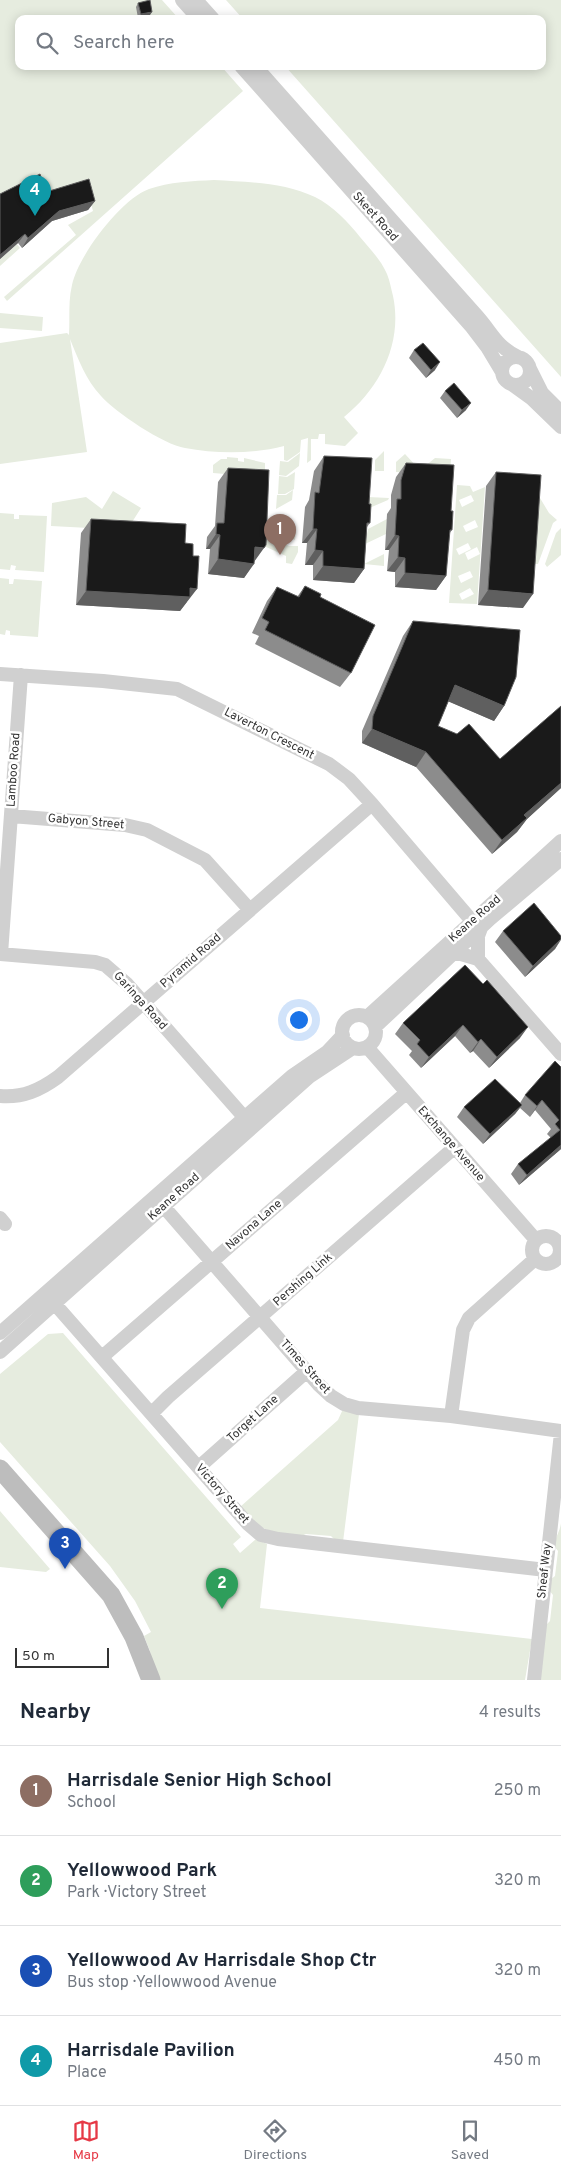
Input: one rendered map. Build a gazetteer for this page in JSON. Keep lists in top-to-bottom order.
{
  "streets": {
    "street": [
      "Skeet Road",
      "Laverton Crescent",
      "Lamboo Road",
      "Gabyon Street",
      "Keane Road",
      "Pyramid Road",
      "Garinga Road",
      "Exchange Avenue",
      "Navona Lane",
      "Pershing Link",
      "Times Street",
      "Torget Lane",
      "Victory Street",
      "Sheaf Way"
    ]
  },
  "crossings": [
    ["Laverton Crescent", "Lamboo Road"],
    ["Laverton Crescent", "Keane Road"],
    ["Laverton Crescent", "Pyramid Road"],
    ["Lamboo Road", "Gabyon Street"],
    ["Lamboo Road", "Garinga Road"],
    ["Gabyon Street", "Pyramid Road"],
    ["Keane Road", "Garinga Road"],
    ["Keane Road", "Exchange Avenue"],
    ["Keane Road", "Times Street"],
    ["Keane Road", "Victory Street"],
    ["Pyramid Road", "Garinga Road"],
    ["Exchange Avenue", "Navona Lane"],
    ["Exchange Avenue", "Pershing Link"],
    ["Navona Lane", "Times Street"],
    ["Navona Lane", "Victory Street"],
    ["Pershing Link", "Times Street"],
    ["Pershing Link", "Victory Street"],
    ["Times Street", "Torget Lane"],
    ["Times Street", "Sheaf Way"],
    ["Torget Lane", "Victory Street"],
    ["Victory Street", "Sheaf Way"]
  ],
  "scale_bar": "50 m",
  "page": {
    "search": "Search here",
    "pins": [
      "4",
      "1",
      "3",
      "2"
    ],
    "scale": "50 m",
    "heading": ["Nearby", "4 results"],
    "list": [
      {
        "mark": "1",
        "name": "Harrisdale Senior High School",
        "note": "School",
        "value": "250 m"
      },
      {
        "mark": "2",
        "name": "Yellowwood Park",
        "note": "Park · Victory Street",
        "value": "320 m"
      },
      {
        "mark": "3",
        "name": "Yellowwood Av Harrisdale Shop Ctr",
        "note": "Bus stop · Yellowwood Avenue",
        "value": "320 m"
      },
      {
        "mark": "4",
        "name": "Harrisdale Pavilion",
        "note": "Place",
        "value": "450 m"
      }
    ],
    "nav": ["Map", "Directions", "Saved"]
  }
}
